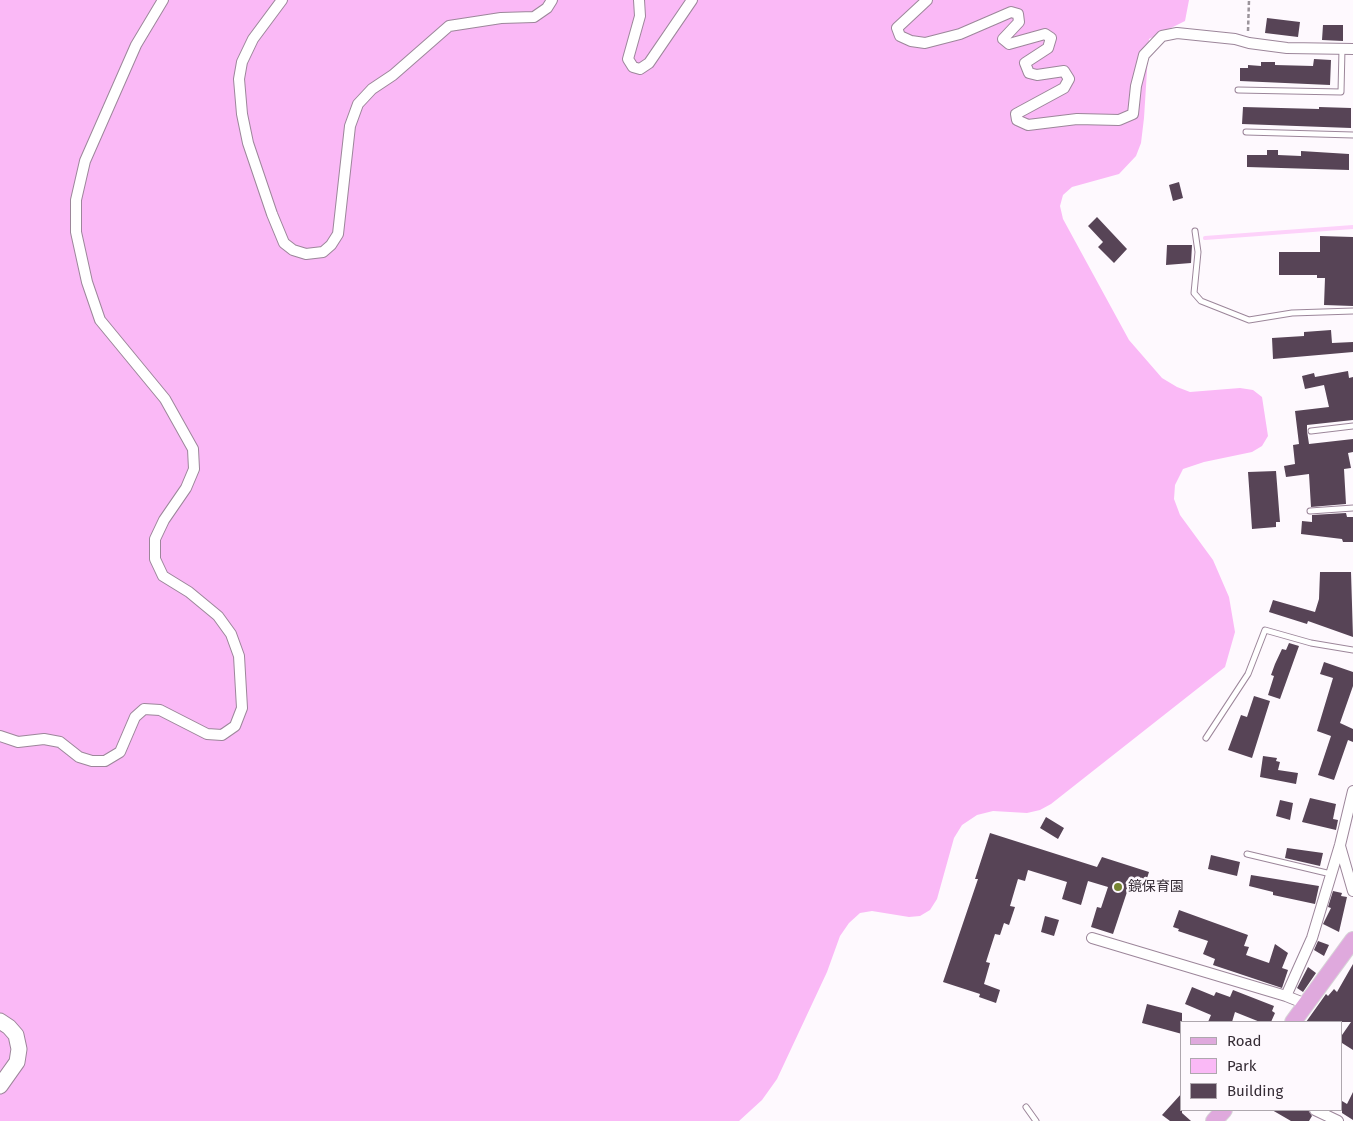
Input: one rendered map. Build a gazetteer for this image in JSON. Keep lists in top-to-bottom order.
{
  "places": ["鏡保育園"],
  "legend": ["Road", "Park", "Building"]
}
